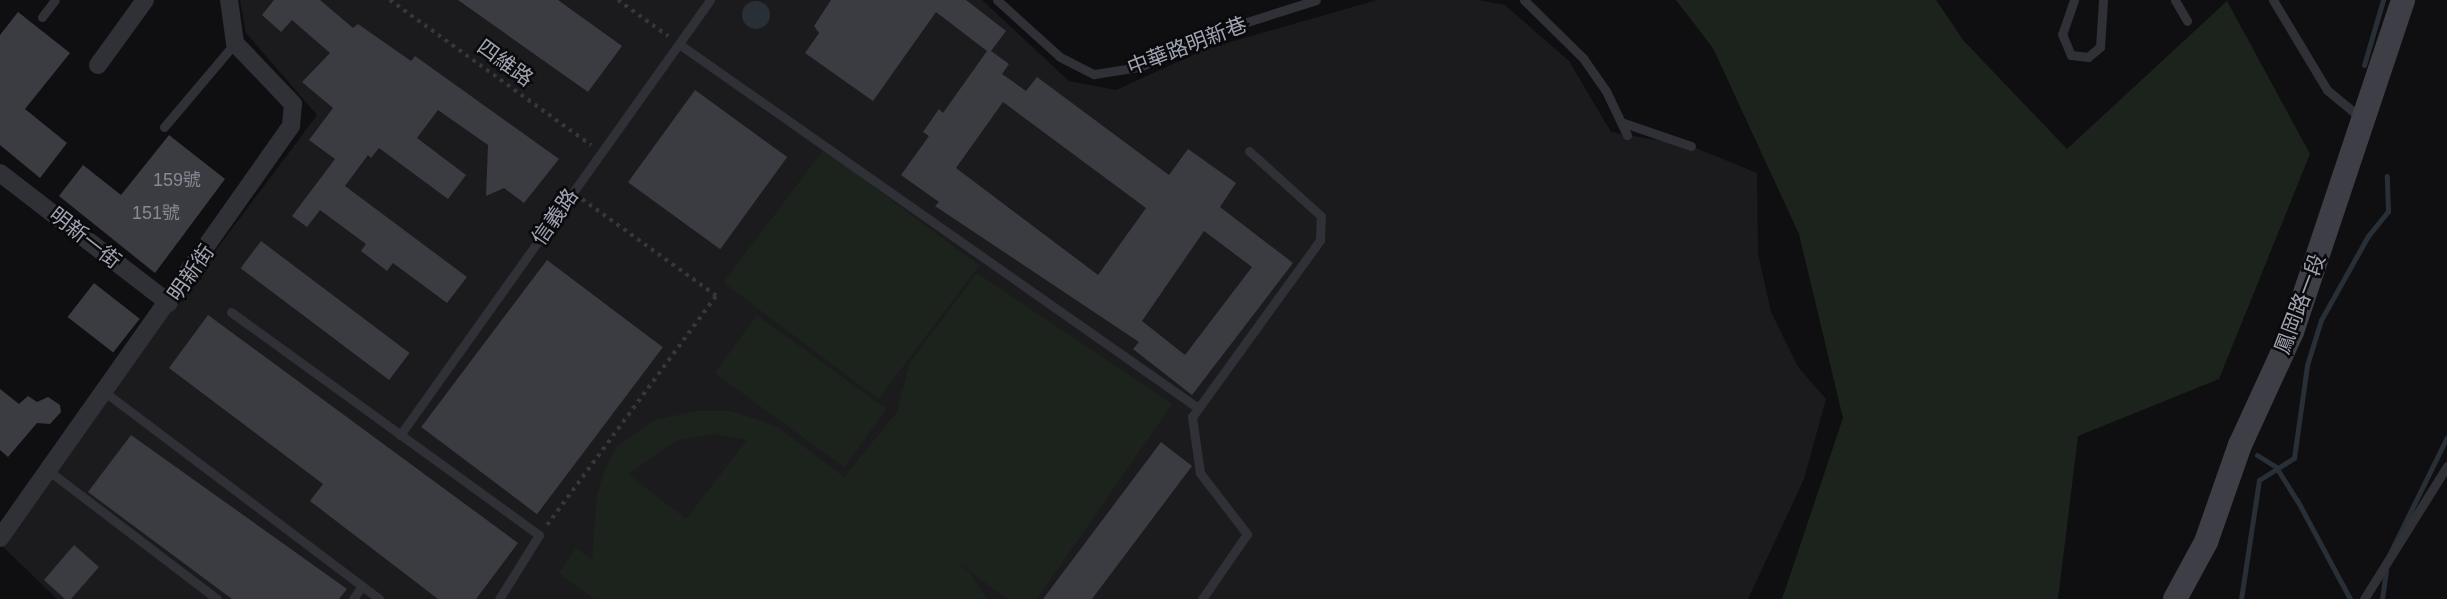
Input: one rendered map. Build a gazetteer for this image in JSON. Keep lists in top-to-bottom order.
{
  "streets": {
    "street": ["明新一街", "明新街", "鳳岡路一段"],
    "lane": ["中華路明新巷", "信義路"],
    "path": ["四維路"]
  },
  "crossings": [
    ["四維路", "信義路"],
    ["明新一街", "明新街"]
  ],
  "house_numbers": ["159號", "151號"]
}
